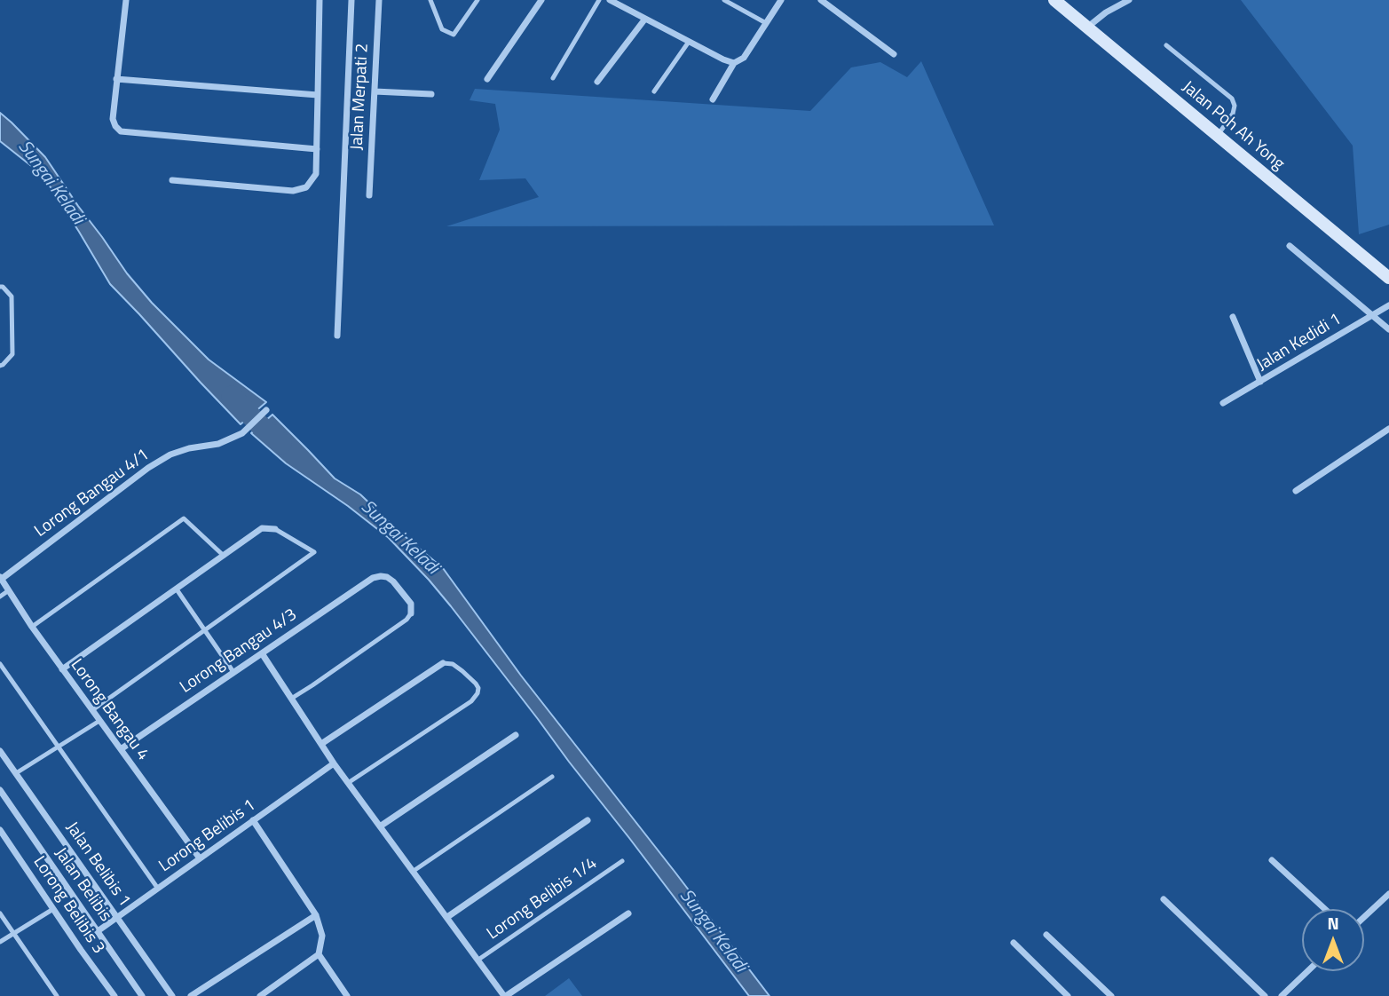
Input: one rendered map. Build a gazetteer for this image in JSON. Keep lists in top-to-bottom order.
{
  "streets": {
    "main road": ["Jalan Poh Ah Yong"],
    "street": [
      "Jalan Merpati 2",
      "Jalan Kedidi 1",
      "Lorong Bangau 4/1",
      "Lorong Bangau 4/3",
      "Lorong Bangau 4",
      "Lorong Belibis 1",
      "Jalan Belibis 1",
      "Jalan Belibis",
      "Lorong Belibis 3"
    ],
    "lane": ["Lorong Belibis 1/4"]
  },
  "crossings": [
    ["Lorong Bangau 4/1", "Lorong Bangau 4"],
    ["Lorong Bangau 4/3", "Lorong Bangau 4"],
    ["Lorong Bangau 4", "Lorong Belibis 1"],
    ["Lorong Belibis 1", "Jalan Belibis 1"],
    ["Lorong Belibis 1", "Jalan Belibis"]
  ],
  "water": ["Sungai Keladi"],
  "north": "top"
}
